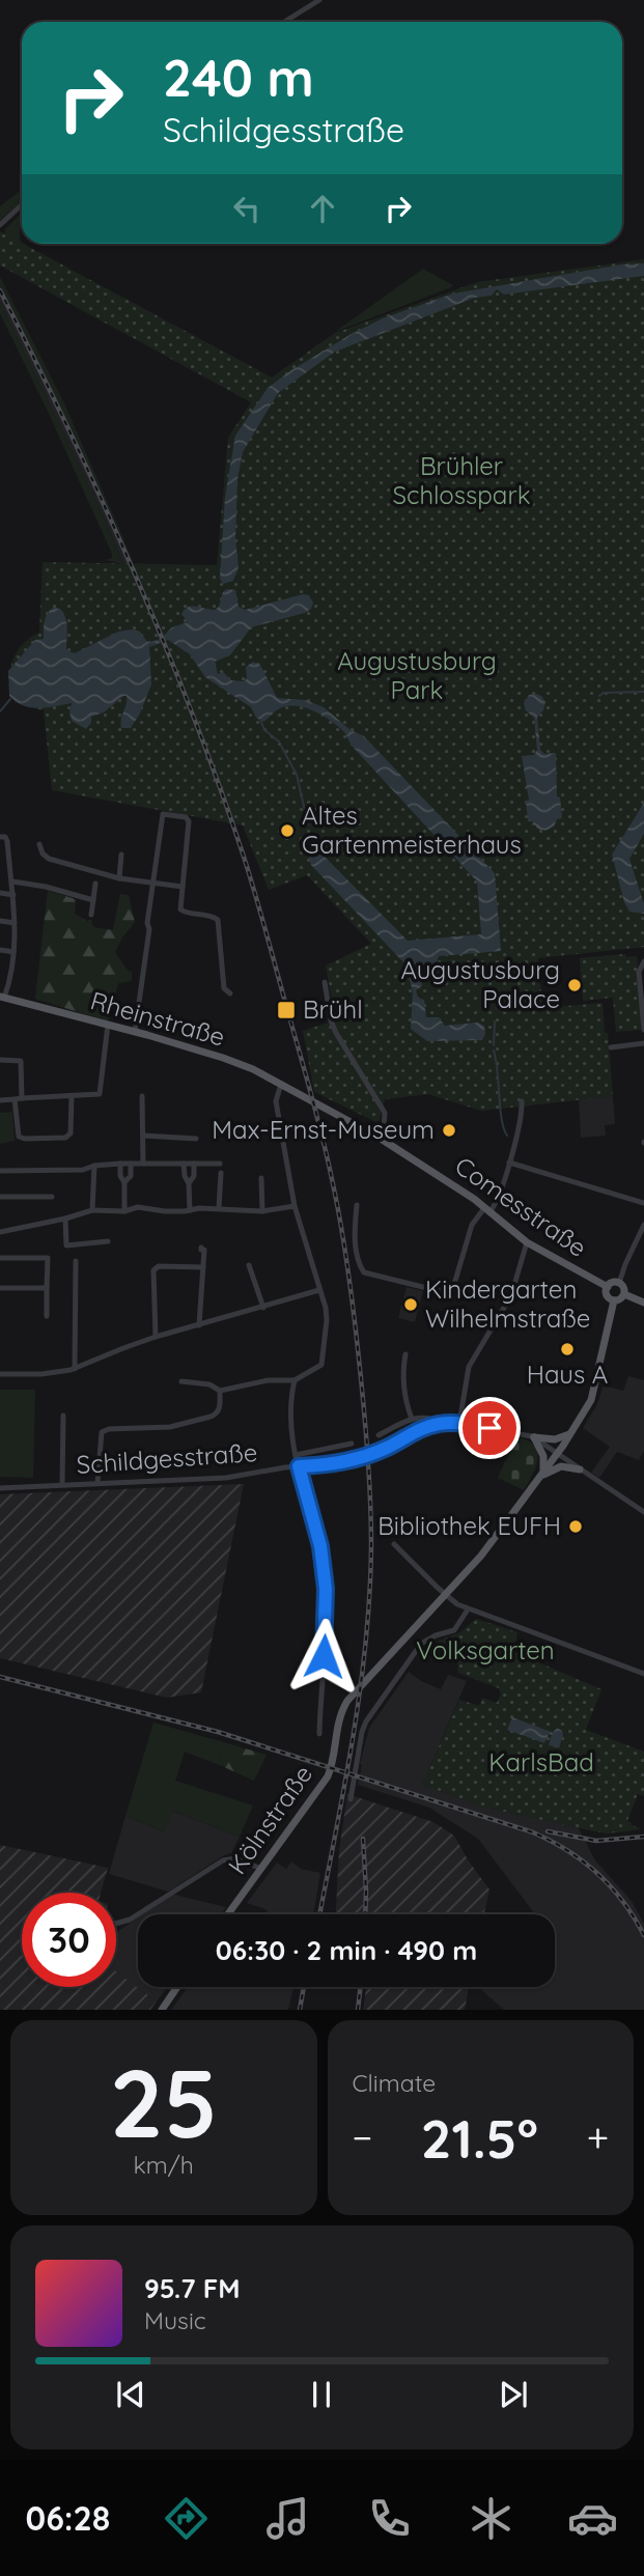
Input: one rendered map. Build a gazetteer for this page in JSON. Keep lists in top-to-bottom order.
{
  "streets": {
    "main road": ["Rheinstraße", "Comesstraße", "Kölnstraße"],
    "street": ["Schildgesstraße"]
  },
  "crossings": [
    ["Rheinstraße", "Comesstraße"],
    ["Comesstraße", "Kölnstraße"],
    ["Schildgesstraße", "Kölnstraße"]
  ],
  "parks": [
    "Brühler Schlosspark",
    "Augustusburg Park",
    "Volksgarten",
    "KarlsBad"
  ],
  "places": {
    "other": [
      "Altes Gartenmeisterhaus",
      "Augustusburg Palace",
      "Max-Ernst-Museum",
      "Kindergarten Wilhelmstraße",
      "Haus A",
      "Bibliothek EUFH"
    ],
    "transit": ["Brühl"]
  },
  "page": {
    "turn": ["240 m", "Schildgesstraße"],
    "limit": "30",
    "trip": "06:30 · 2 min · 490 m",
    "tile": [
      ["25", "km/h"],
      "Climate"
    ],
    "heat": ["−", "21.5°", "+"],
    "song": ["95.7 FM", "Music"],
    "tabs": "06:28"
  }
}
